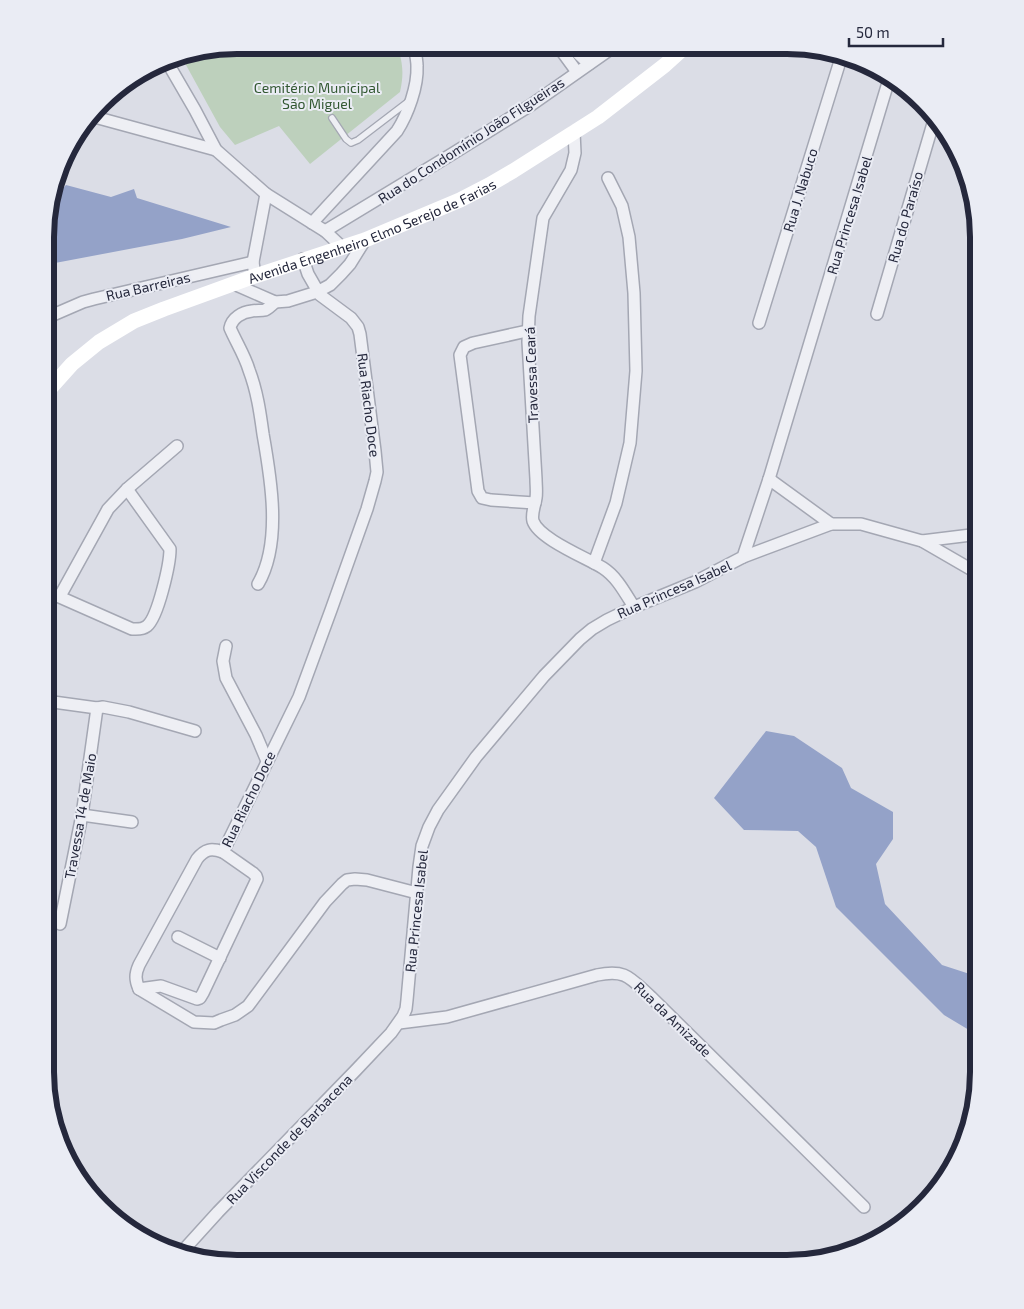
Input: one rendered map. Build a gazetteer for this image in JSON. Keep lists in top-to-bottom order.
{
  "streets": {
    "main road": ["Avenida Engenheiro Elmo Serejo de Farias"],
    "street": [
      "Rua do Condomínio João Filgueiras",
      "Rua J. Nabuco",
      "Rua Princesa Isabel",
      "Rua do Paraíso",
      "Rua Barreiras",
      "Travessa Ceará",
      "Rua Riacho Doce",
      "Travessa 14 de Maio",
      "Rua da Amizade",
      "Rua Visconde de Barbacena"
    ]
  },
  "crossings": [
    ["Rua Princesa Isabel", "Travessa Ceará"],
    ["Rua Princesa Isabel", "Rua da Amizade"],
    ["Rua Princesa Isabel", "Rua Visconde de Barbacena"],
    ["Avenida Engenheiro Elmo Serejo de Farias", "Rua Barreiras"],
    ["Avenida Engenheiro Elmo Serejo de Farias", "Travessa Ceará"],
    ["Avenida Engenheiro Elmo Serejo de Farias", "Rua Riacho Doce"],
    ["Rua da Amizade", "Rua Visconde de Barbacena"]
  ],
  "parks": ["Cemitério Municipal São Miguel"],
  "scale_bar": "50 m"
}
